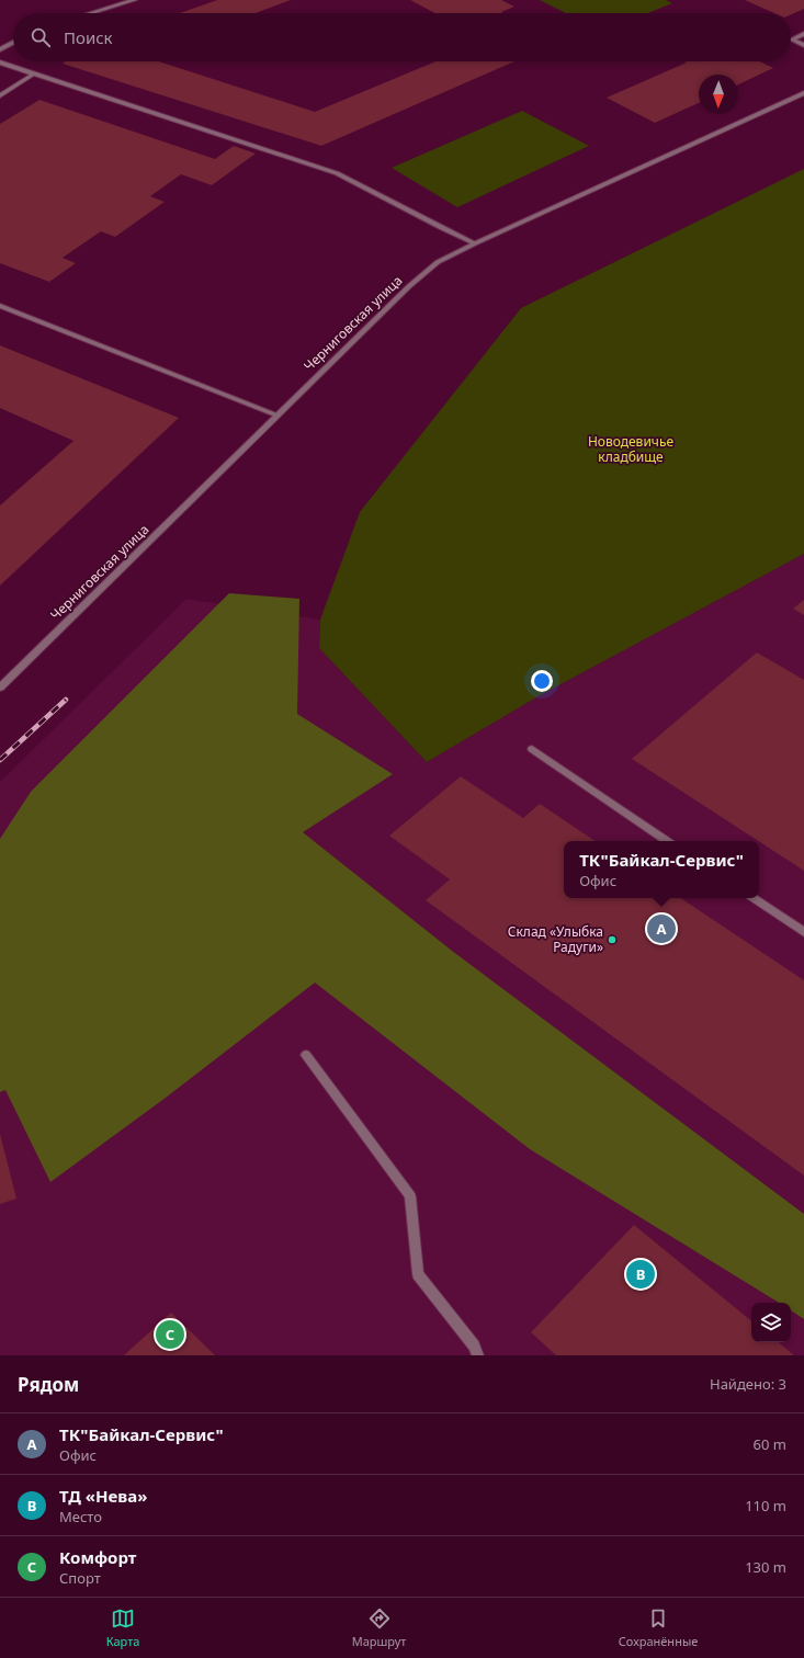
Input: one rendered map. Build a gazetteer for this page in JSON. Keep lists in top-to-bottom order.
{
  "streets": {
    "street": ["Черниговская улица"]
  },
  "parks": ["Новодевичье кладбище"],
  "places": ["Склад «Улыбка Радуги»"],
  "north": "bottom",
  "page": {
    "search": "Поиск",
    "popup": ["ТК\"Байкал-Сервис\"", "Офис"],
    "pins": ["A", "B", "C"],
    "heading": ["Рядом", "Найдено: 3"],
    "list": [
      {
        "mark": "A",
        "name": "ТК\"Байкал-Сервис\"",
        "note": "Офис",
        "value": "60 m"
      },
      {
        "mark": "B",
        "name": "ТД «Нева»",
        "note": "Место",
        "value": "110 m"
      },
      {
        "mark": "C",
        "name": "Комфорт",
        "note": "Спорт",
        "value": "130 m"
      }
    ],
    "nav": ["Карта", "Маршрут", "Сохранённые"]
  }
}
